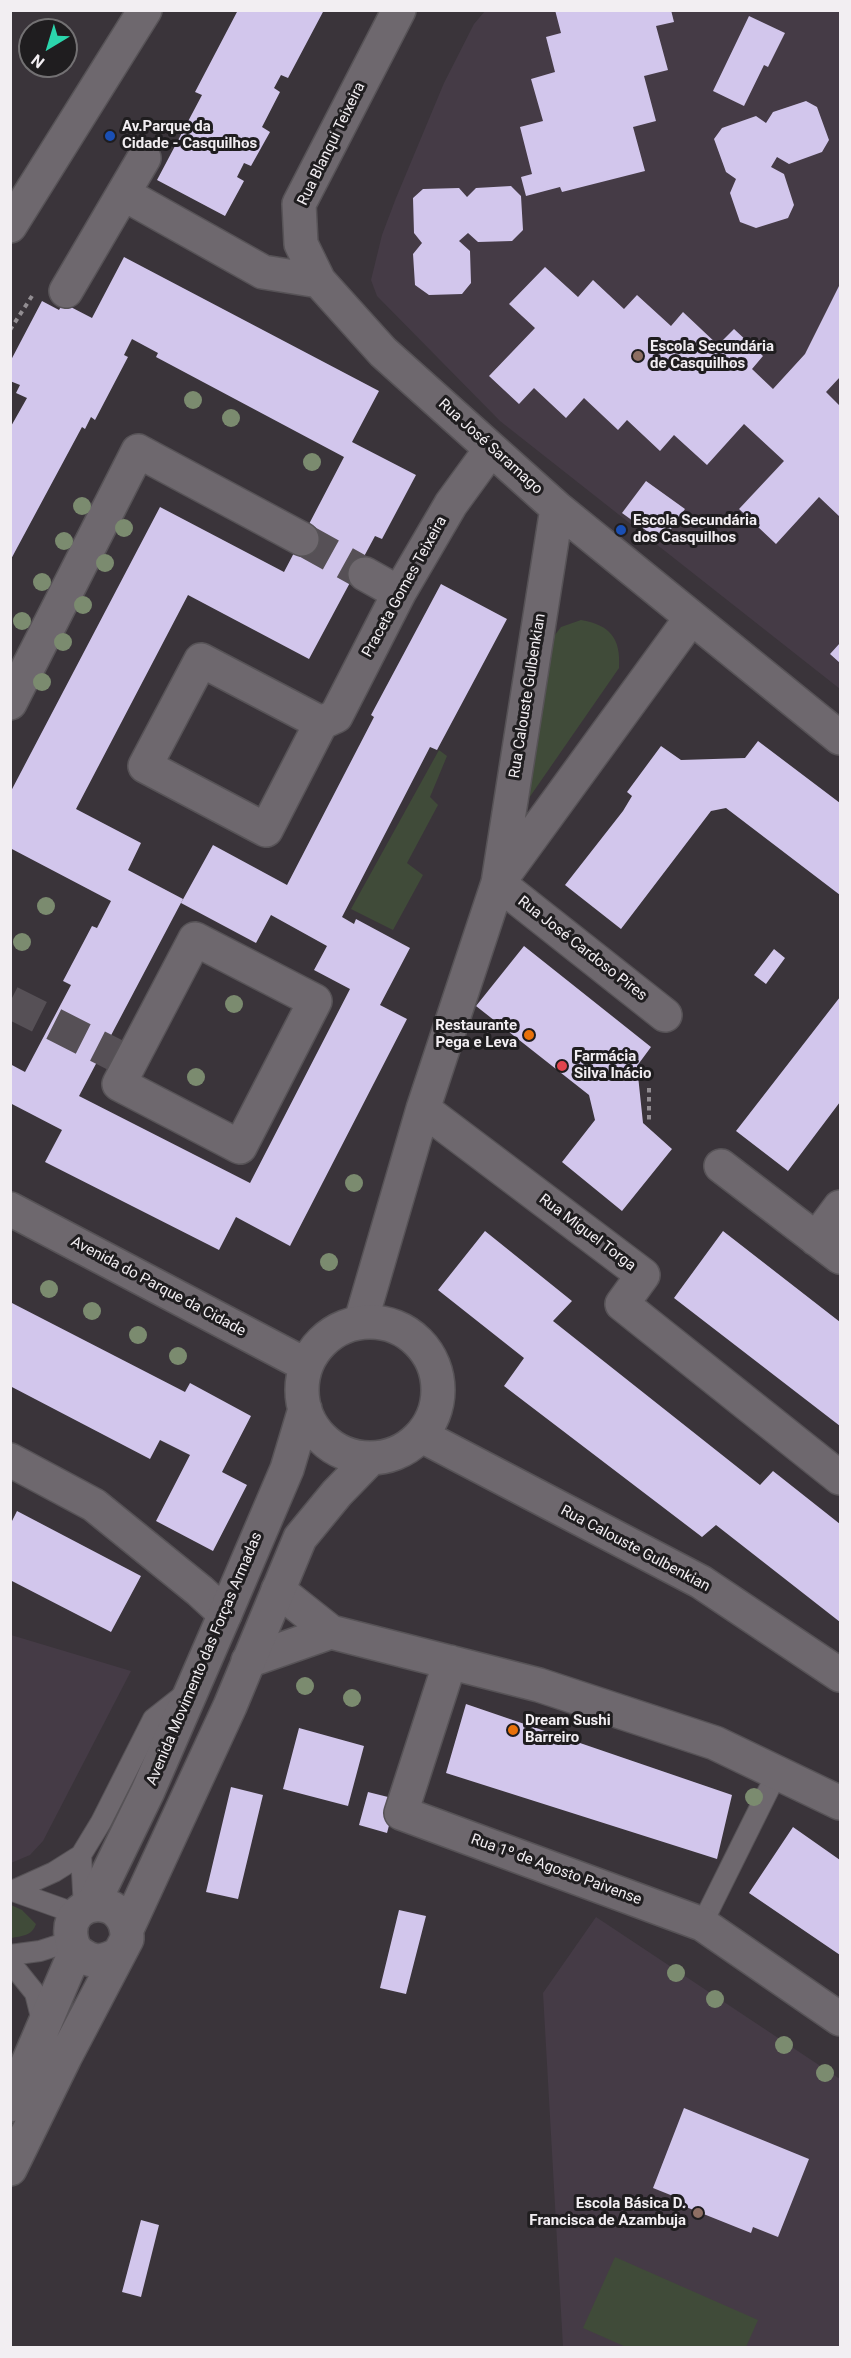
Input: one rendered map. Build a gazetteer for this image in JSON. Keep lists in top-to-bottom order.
{
  "streets": {
    "street": [
      "Rua Blanqui Teixeira",
      "Rua José Saramago",
      "Praceta Gomes Teixeira",
      "Rua Calouste Gulbenkian",
      "Rua José Cardoso Pires",
      "Rua Miguel Torga",
      "Avenida do Parque da Cidade",
      "Avenida Movimento das Forças Armadas",
      "Rua 1º de Agosto Paivense"
    ]
  },
  "crossings": [
    ["Rua Blanqui Teixeira", "Rua José Saramago"],
    ["Rua José Saramago", "Praceta Gomes Teixeira"],
    ["Rua José Saramago", "Rua Calouste Gulbenkian"],
    ["Rua Calouste Gulbenkian", "Rua José Cardoso Pires"],
    ["Rua Calouste Gulbenkian", "Rua Miguel Torga"],
    ["Rua Calouste Gulbenkian", "Avenida do Parque da Cidade"],
    ["Rua Calouste Gulbenkian", "Avenida Movimento das Forças Armadas"],
    ["Avenida do Parque da Cidade", "Avenida Movimento das Forças Armadas"]
  ],
  "places": [
    "Av.Parque da Cidade - Casquilhos",
    "Escola Secundária de Casquilhos",
    "Escola Secundária dos Casquilhos",
    "Restaurante Pega e Leva",
    "Farmácia Silva Inácio",
    "Dream Sushi Barreiro",
    "Escola Básica D. Francisca de Azambuja"
  ],
  "north": "bottom left"
}
